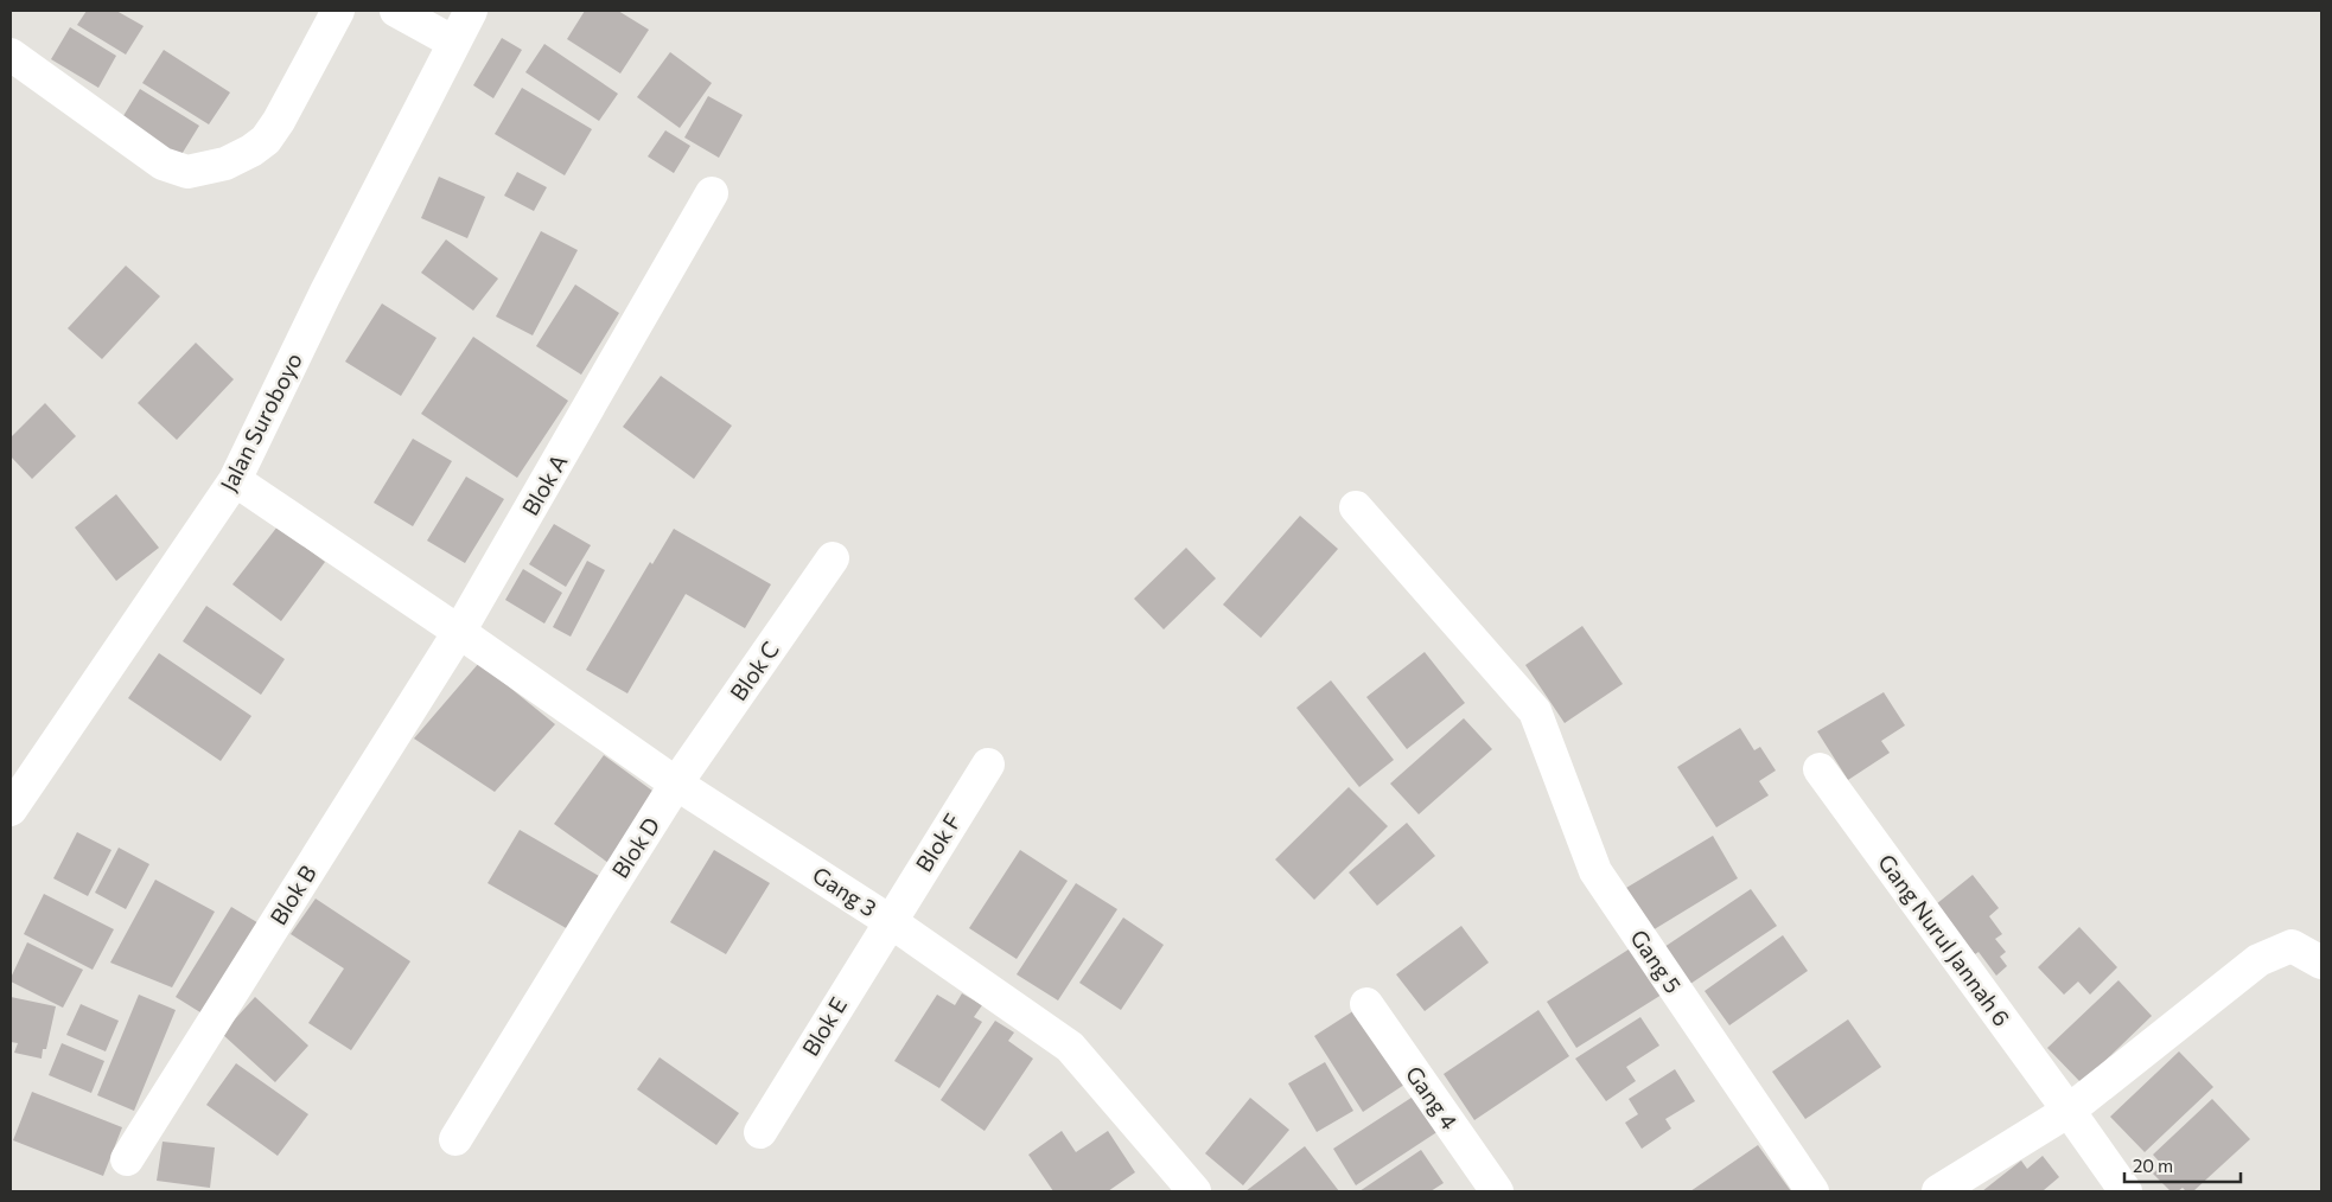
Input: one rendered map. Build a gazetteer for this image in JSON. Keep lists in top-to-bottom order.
{
  "streets": {
    "street": [
      "Jalan Suroboyo",
      "Blok A",
      "Blok C",
      "Blok F",
      "Blok D",
      "Gang 3",
      "Blok B",
      "Gang Nurul Jannah 6",
      "Gang 5",
      "Blok E",
      "Gang 4"
    ]
  },
  "crossings": [
    ["Jalan Suroboyo", "Gang 3"],
    ["Blok A", "Gang 3"],
    ["Blok A", "Blok B"],
    ["Blok C", "Blok D"],
    ["Blok C", "Gang 3"],
    ["Blok F", "Gang 3"],
    ["Blok F", "Blok E"],
    ["Blok D", "Gang 3"],
    ["Gang 3", "Blok B"],
    ["Gang 3", "Blok E"]
  ],
  "scale_bar": "20 m"
}
